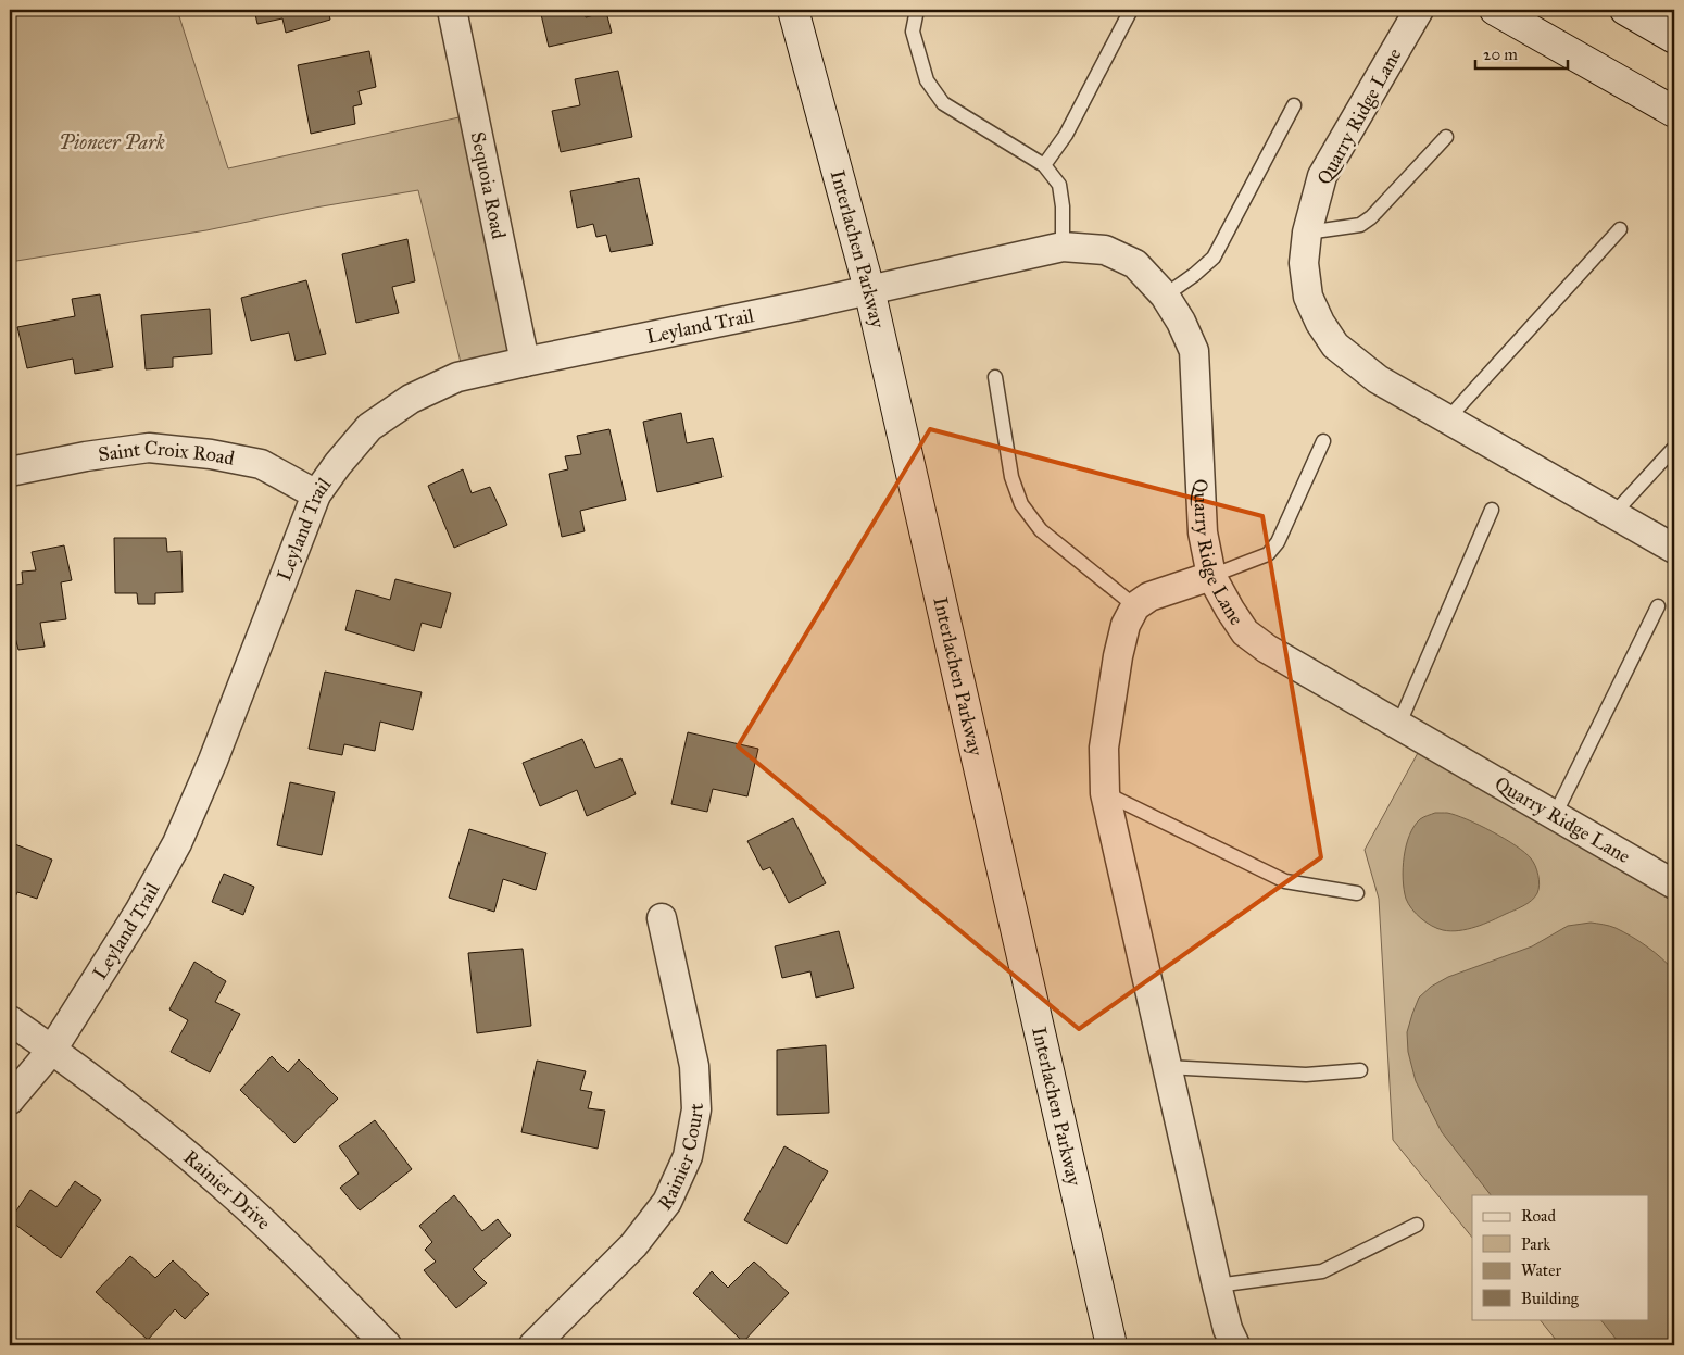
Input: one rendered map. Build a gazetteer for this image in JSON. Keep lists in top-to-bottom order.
{
  "streets": {
    "street": [
      "Quarry Ridge Lane",
      "Sequoia Road",
      "Interlachen Parkway",
      "Leyland Trail",
      "Saint Croix Road",
      "Rainier Court",
      "Rainier Drive"
    ]
  },
  "crossings": [
    ["Quarry Ridge Lane", "Interlachen Parkway"],
    ["Quarry Ridge Lane", "Leyland Trail"],
    ["Sequoia Road", "Leyland Trail"],
    ["Interlachen Parkway", "Leyland Trail"],
    ["Leyland Trail", "Saint Croix Road"],
    ["Leyland Trail", "Rainier Drive"]
  ],
  "parks": ["Pioneer Park"],
  "legend": [
    "Road",
    "Park",
    "Water",
    "Building"
  ],
  "scale_bar": "20 m"
}
